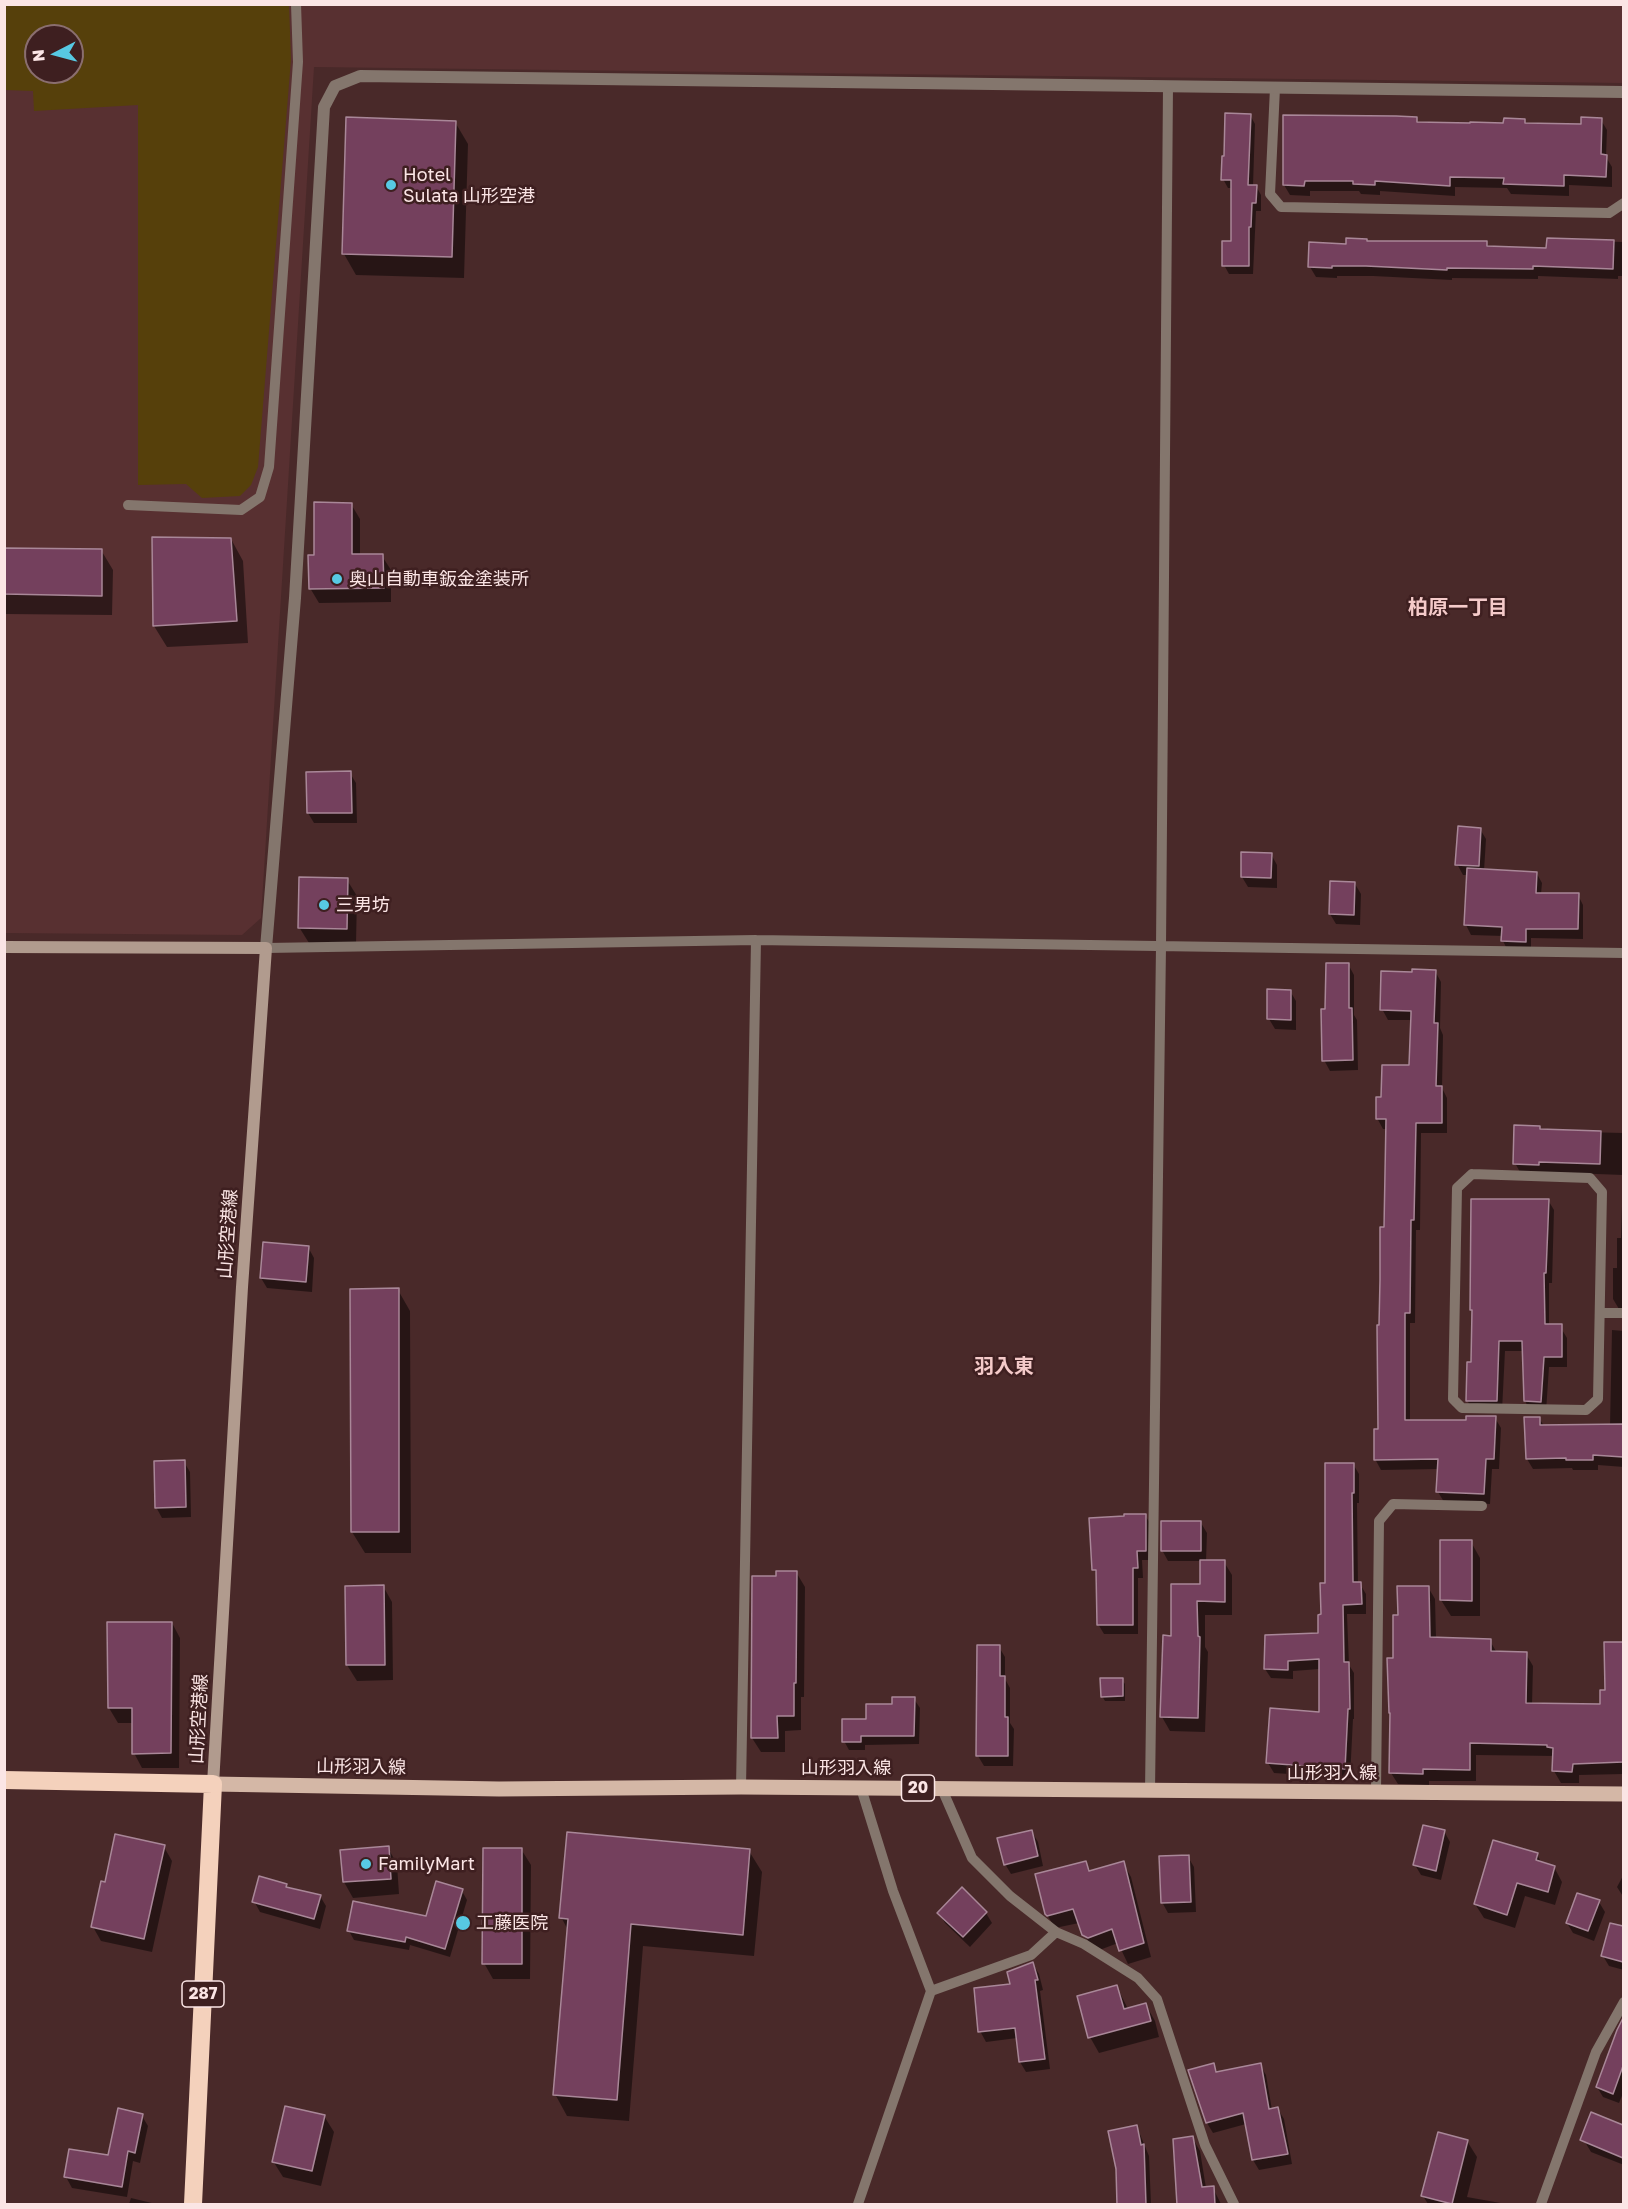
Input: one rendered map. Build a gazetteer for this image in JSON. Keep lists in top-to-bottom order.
{
  "streets": {
    "highway": ["287"],
    "main road": ["山形空港線", "山形羽入線", "20"]
  },
  "crossings": [
    ["山形空港線", "山形羽入線"],
    ["山形空港線", "287"],
    ["山形羽入線", "287"]
  ],
  "districts": ["柏原一丁目", "羽入東"],
  "places": [
    "Hotel Sulata 山形空港",
    "奥山自動車鈑金塗装所",
    "三男坊",
    "FamilyMart",
    "工藤医院"
  ],
  "north": "left"
}
